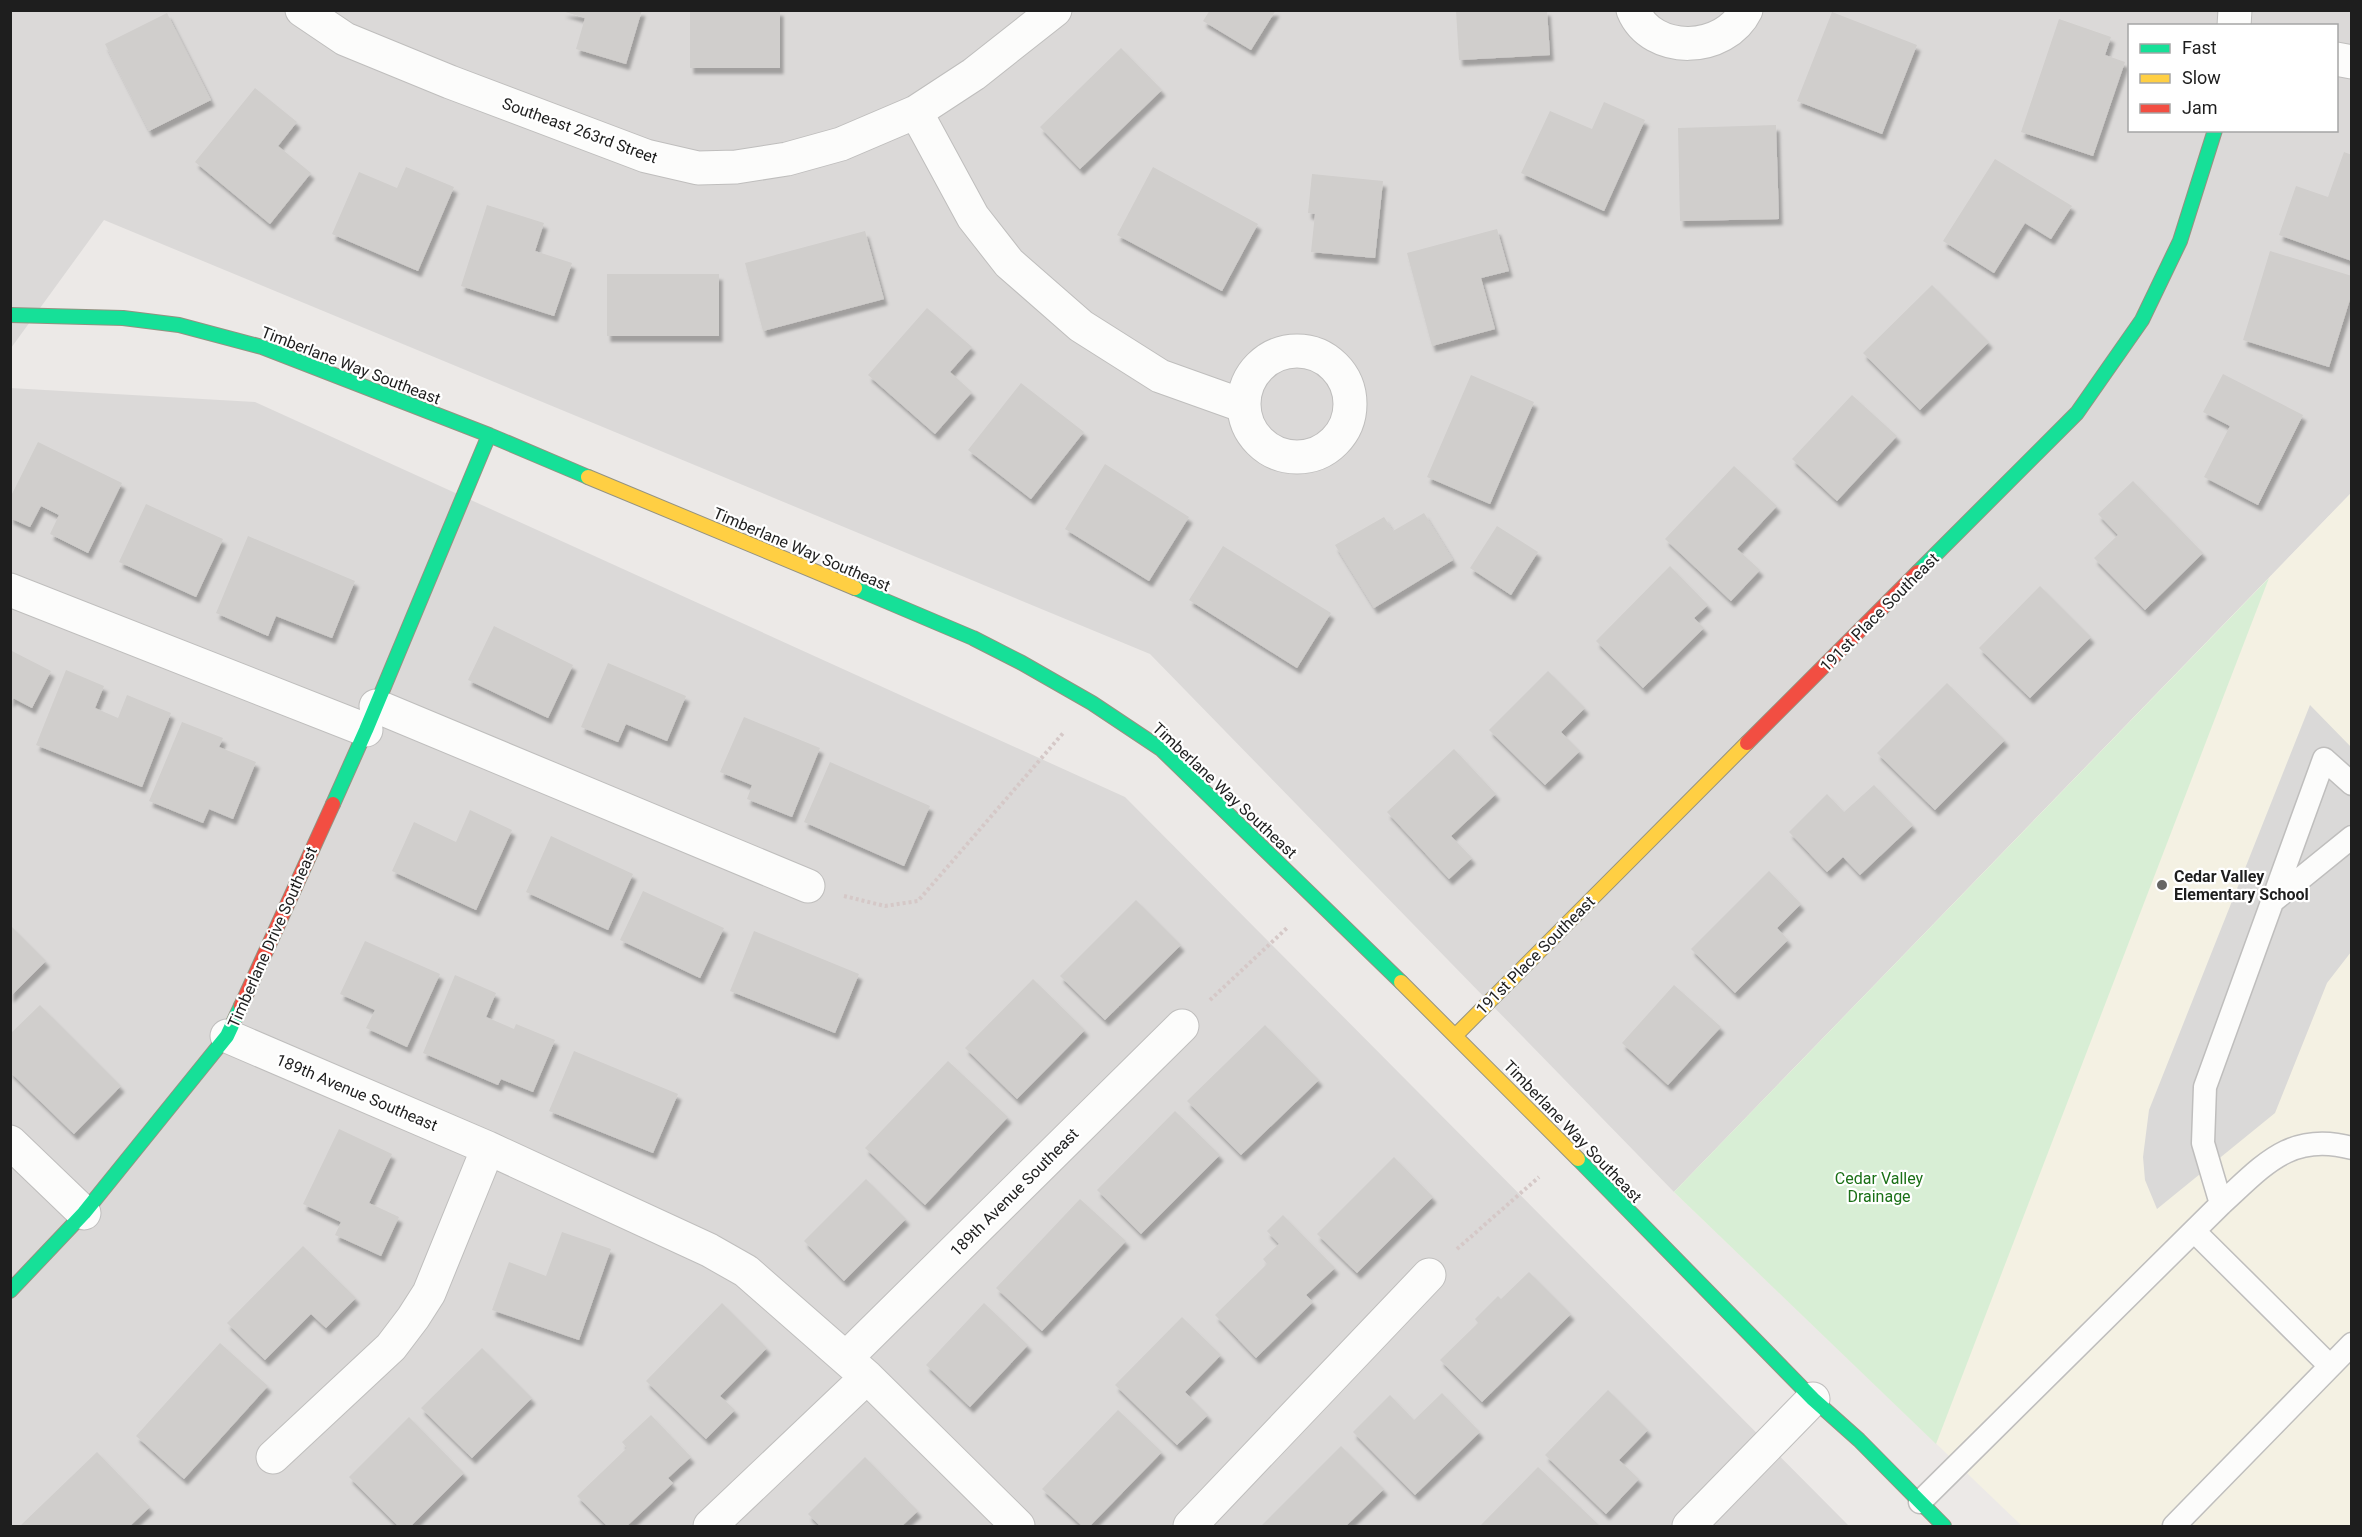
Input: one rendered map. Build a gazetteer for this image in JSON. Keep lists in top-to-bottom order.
{
  "streets": {
    "street": [
      "Southeast 263rd Street",
      "Timberlane Way Southeast",
      "191st Place Southeast",
      "Timberlane Drive Southeast",
      "189th Avenue Southeast"
    ]
  },
  "crossings": [
    ["Timberlane Way Southeast", "191st Place Southeast"],
    ["Timberlane Way Southeast", "Timberlane Drive Southeast"],
    ["Timberlane Drive Southeast", "189th Avenue Southeast"]
  ],
  "parks": ["Cedar Valley Drainage"],
  "places": ["Cedar Valley Elementary School"],
  "legend": ["Fast", "Slow", "Jam"]
}
